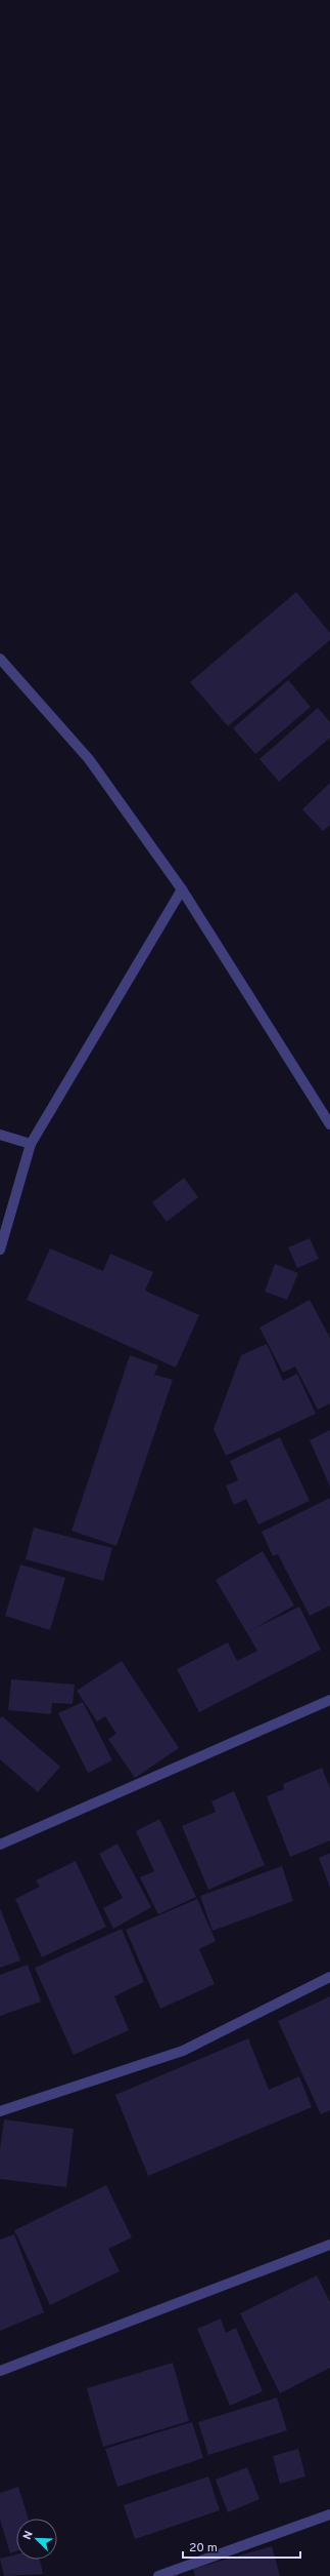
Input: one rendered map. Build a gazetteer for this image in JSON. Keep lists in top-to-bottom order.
{
  "scale_bar": "20 m",
  "north": "top left"
}
